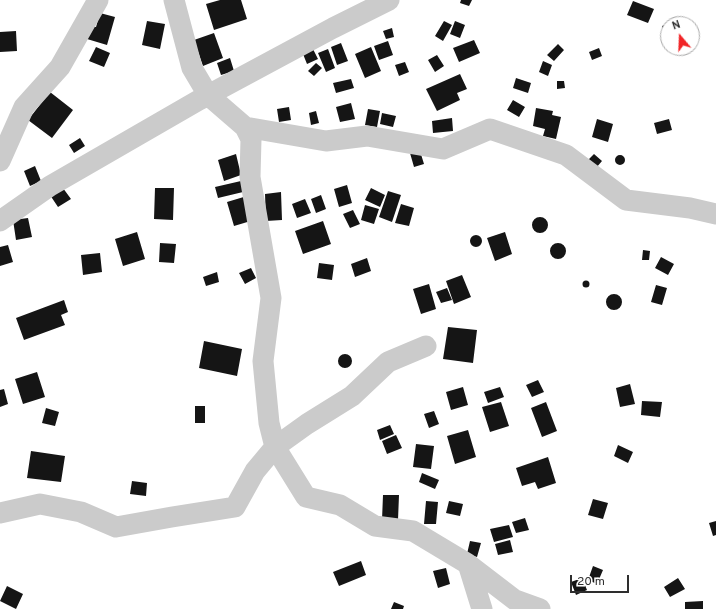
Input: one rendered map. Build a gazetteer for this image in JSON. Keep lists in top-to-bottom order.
{
  "scale_bar": "20 m",
  "north": "top"
}
